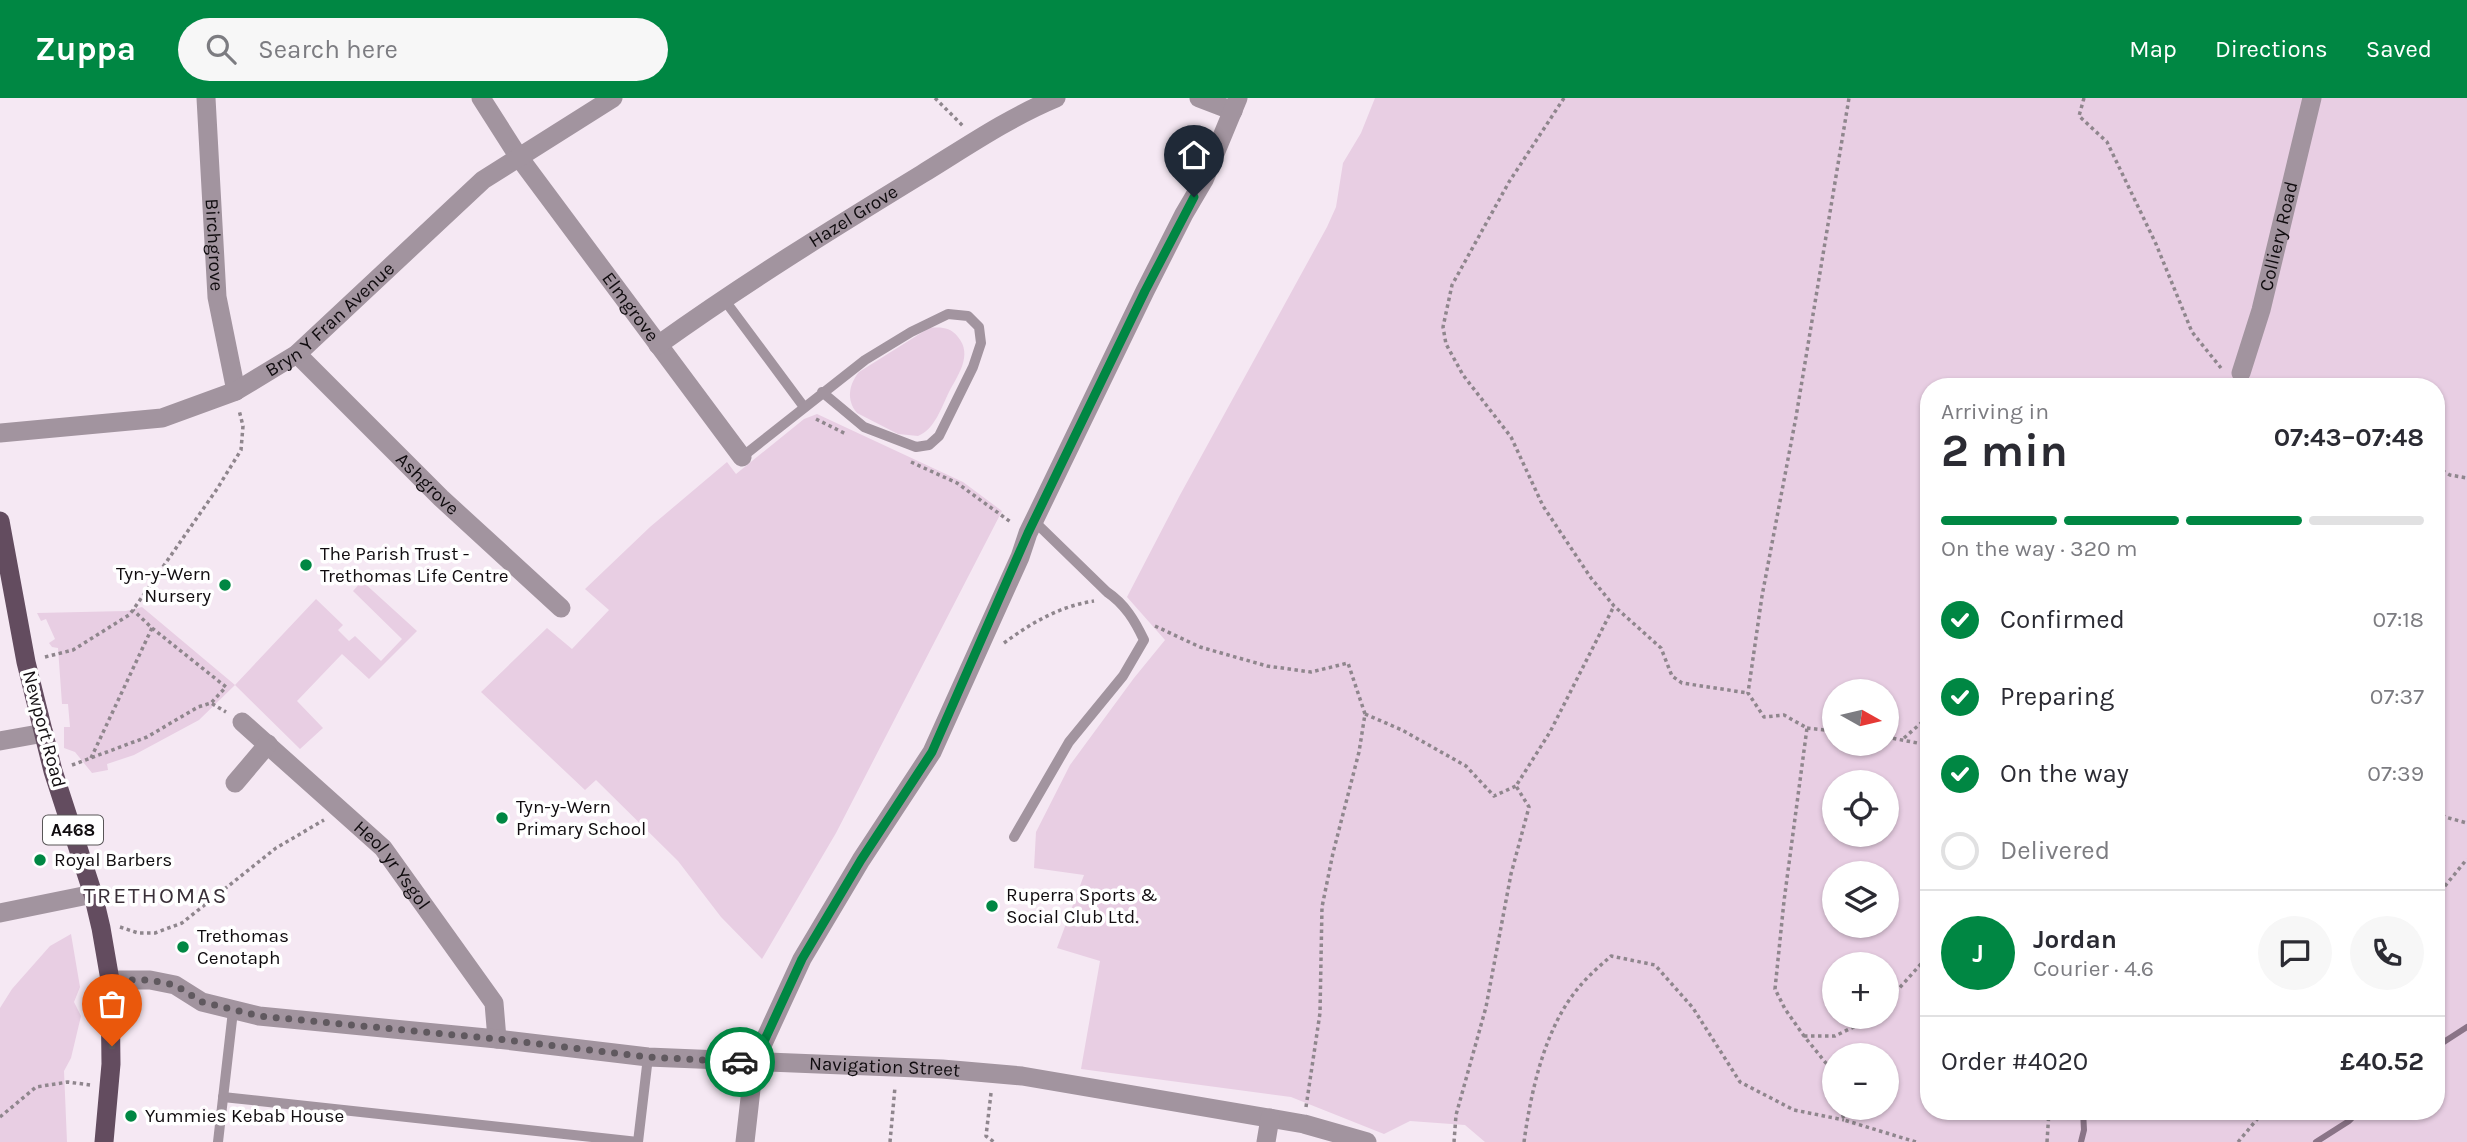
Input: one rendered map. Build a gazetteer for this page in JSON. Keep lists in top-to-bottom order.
{
  "streets": {
    "main road": ["Newport Road", "A468"],
    "street": [
      "Hazel Grove",
      "Colliery Road",
      "Birchgrove",
      "Elmgrove",
      "Bryn Y Fran Avenue",
      "Ashgrove",
      "Heol yr Ysgol",
      "Navigation Street"
    ]
  },
  "crossings": [
    ["Hazel Grove", "Elmgrove"],
    ["Birchgrove", "Bryn Y Fran Avenue"],
    ["Elmgrove", "Bryn Y Fran Avenue"],
    ["Bryn Y Fran Avenue", "Ashgrove"],
    ["Newport Road", "Navigation Street"],
    ["Heol yr Ysgol", "Navigation Street"]
  ],
  "districts": ["TRETHOMAS"],
  "places": [
    "The Parish Trust - Trethomas Life Centre",
    "Tyn-y-Wern Nursery",
    "Tyn-y-Wern Primary School",
    "Royal Barbers",
    "Ruperra Sports & Social Club Ltd.",
    "Trethomas Cenotaph",
    "Yummies Kebab House"
  ],
  "north": "right",
  "page": {
    "header": "Zuppa",
    "search": "Search here",
    "nav": ["Map", "Directions", "Saved"],
    "heading": ["2 min", "Arriving in", "07:43–07:48"],
    "panel": [
      "Jordan",
      "Courier · 4.6",
      "Order #4020",
      "£40.52"
    ],
    "bar": "On the way · 320 m",
    "list": [
      ["Confirmed", "07:18"],
      ["Preparing", "07:37"],
      ["On the way", "07:39"],
      "Delivered"
    ],
    "map_buttons": ["+", "−"],
    "round": "J"
  }
}
